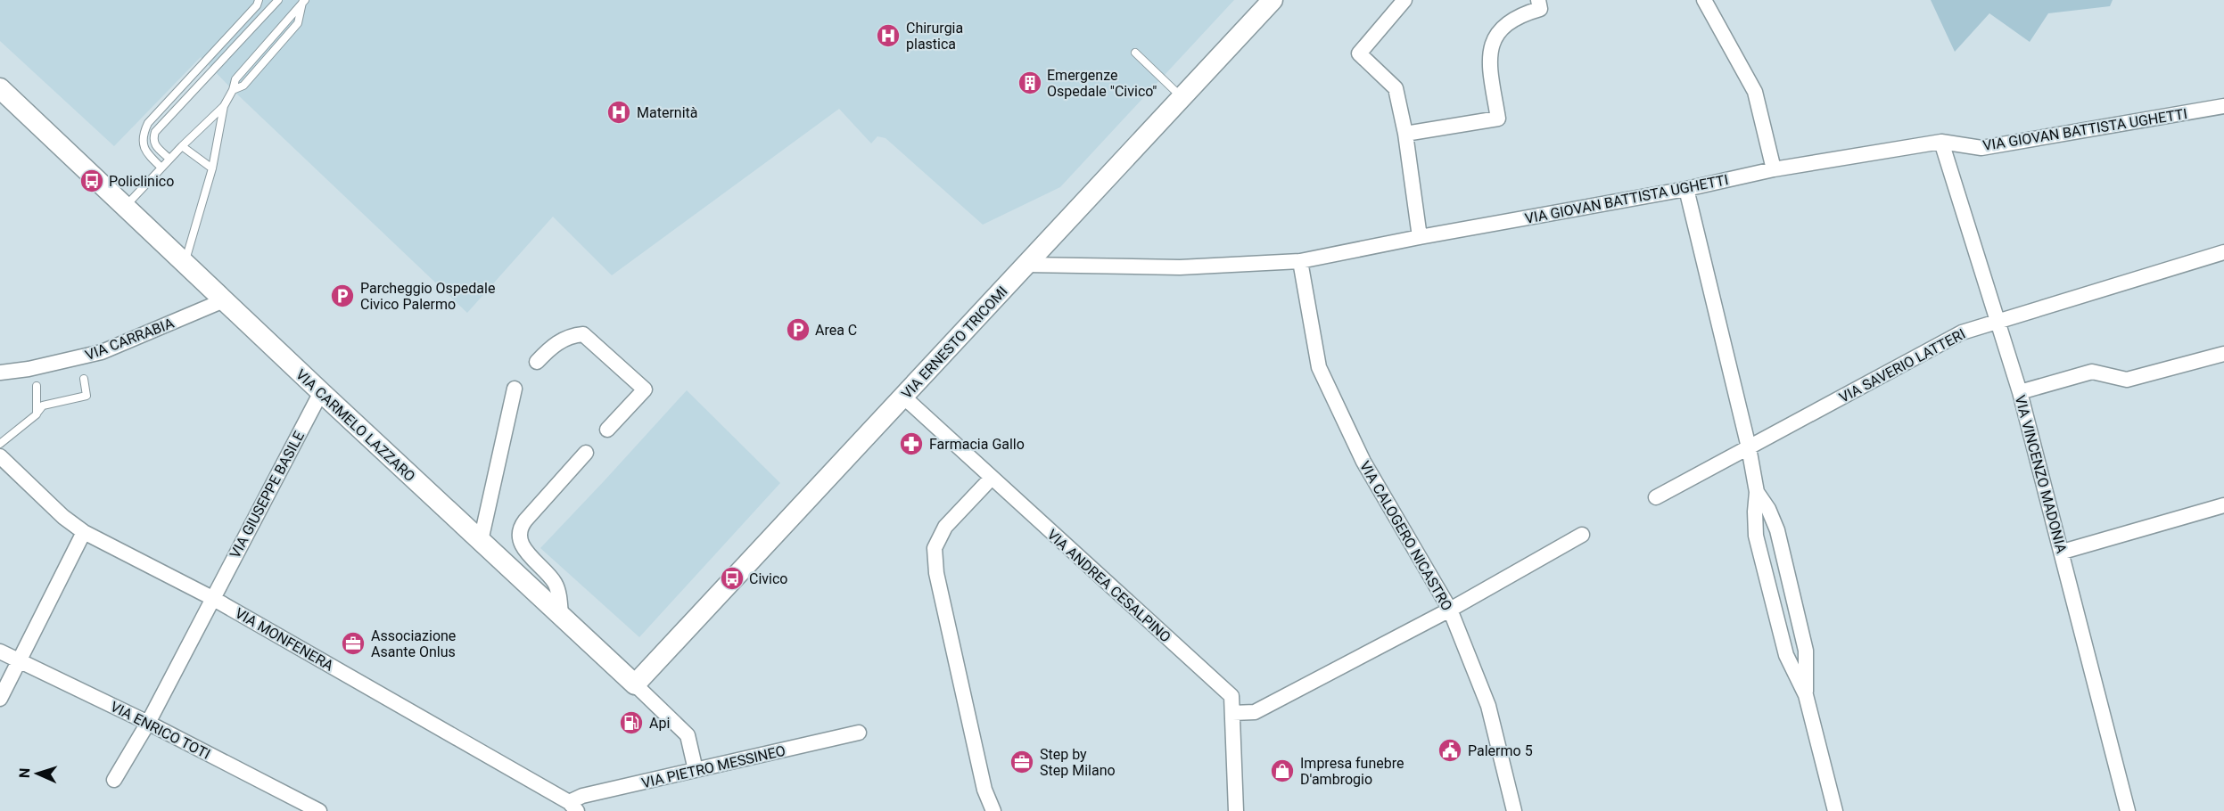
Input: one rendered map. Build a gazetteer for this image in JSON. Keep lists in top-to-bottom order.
{
  "streets": {
    "street": [
      "VIA GIOVAN BATTISTA UGHETTI",
      "VIA CARRABIA",
      "VIA ERNESTO TRICOMI",
      "VIA SAVERIO LATTERI",
      "VIA CARMELO LAZZARO",
      "VIA VINCENZO MADONIA",
      "VIA GIUSEPPE BASILE",
      "VIA CALOGERO NICASTRO",
      "VIA ANDREA CESALPINO",
      "VIA MONFENERA",
      "VIA ENRICO TOTI",
      "VIA PIETRO MESSINEO"
    ]
  },
  "crossings": [
    ["VIA GIOVAN BATTISTA UGHETTI", "VIA ERNESTO TRICOMI"],
    ["VIA GIOVAN BATTISTA UGHETTI", "VIA VINCENZO MADONIA"],
    ["VIA GIOVAN BATTISTA UGHETTI", "VIA CALOGERO NICASTRO"],
    ["VIA CARRABIA", "VIA CARMELO LAZZARO"],
    ["VIA ERNESTO TRICOMI", "VIA CARMELO LAZZARO"],
    ["VIA ERNESTO TRICOMI", "VIA ANDREA CESALPINO"],
    ["VIA SAVERIO LATTERI", "VIA VINCENZO MADONIA"],
    ["VIA CARMELO LAZZARO", "VIA GIUSEPPE BASILE"],
    ["VIA CARMELO LAZZARO", "VIA PIETRO MESSINEO"],
    ["VIA GIUSEPPE BASILE", "VIA MONFENERA"],
    ["VIA GIUSEPPE BASILE", "VIA ENRICO TOTI"],
    ["VIA MONFENERA", "VIA PIETRO MESSINEO"]
  ],
  "places": {
    "hospital": ["Chirurgia plastica", "Maternità"],
    "building": ["Emergenze Ospedale \"Civico\""],
    "bus stop": ["Policlinico", "Civico"],
    "parking": ["Parcheggio Ospedale Civico Palermo", "Area C"],
    "pharmacy": ["Farmacia Gallo"],
    "office": ["Associazione Asante Onlus", "Step by Step Milano"],
    "fuel station": ["Api"],
    "public building": ["Palermo 5"],
    "shop": ["Impresa funebre D'ambrogio"]
  },
  "north": "left"
}
